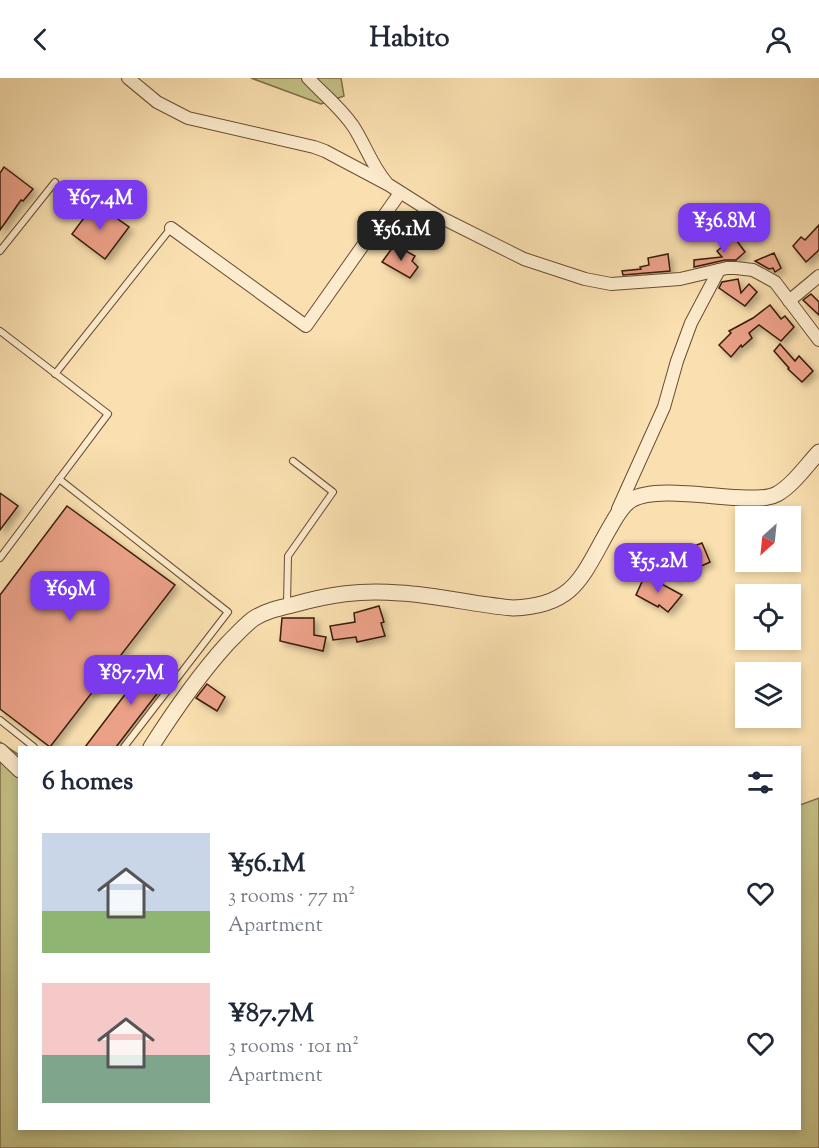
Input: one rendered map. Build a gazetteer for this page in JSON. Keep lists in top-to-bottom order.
{
  "north": "bottom left",
  "page": {
    "header": "Habito",
    "price": [
      "¥67.4M",
      "¥36.8M",
      "¥56.1M",
      "¥55.2M",
      "¥69M",
      "¥87.7M"
    ],
    "heading": "6 homes",
    "list": [
      {
        "name": "¥56.1M",
        "note": "3 rooms · 77 m² · Apartment"
      },
      {
        "name": "¥87.7M",
        "note": "3 rooms · 101 m² · Apartment"
      }
    ]
  }
}
